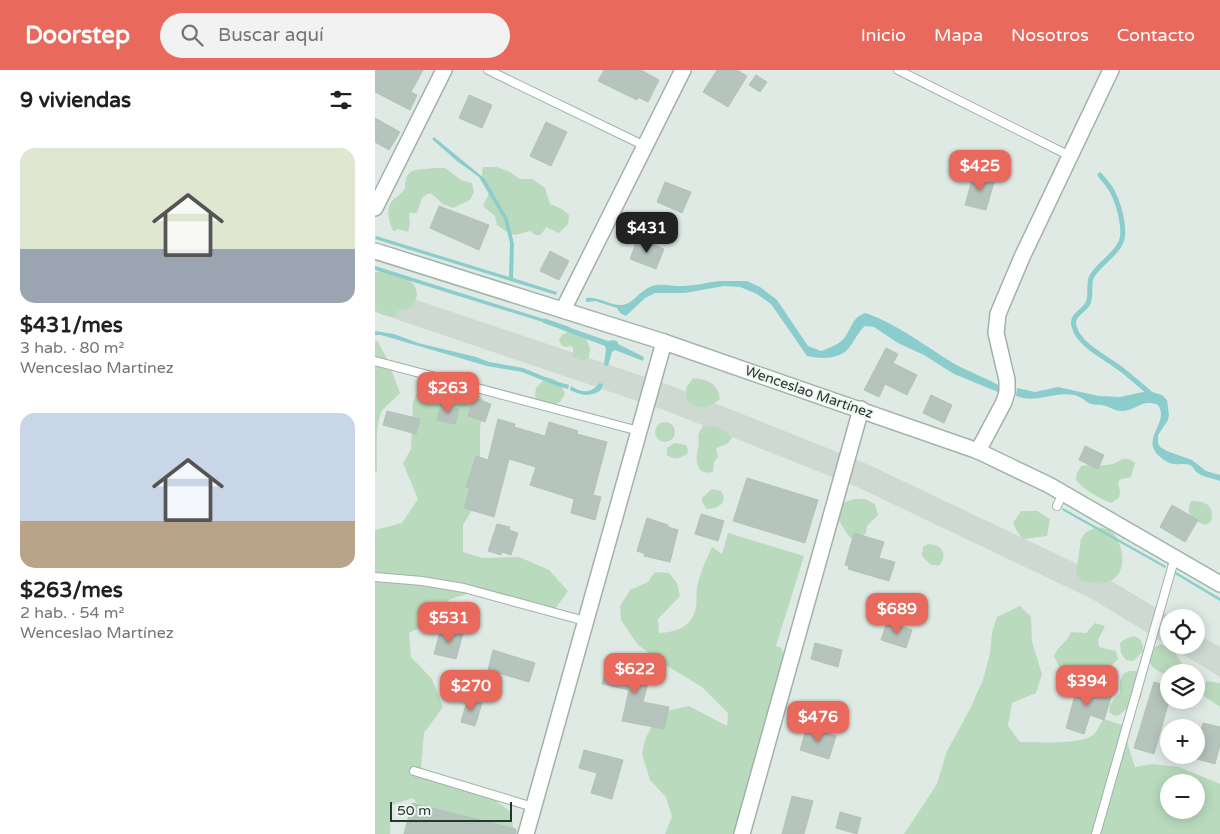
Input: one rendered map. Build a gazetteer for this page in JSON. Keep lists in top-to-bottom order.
{
  "streets": {
    "street": ["Wenceslao Martínez"]
  },
  "scale_bar": "50 m",
  "page": {
    "header": "Doorstep",
    "search": "Buscar aquí",
    "nav": [
      "Inicio",
      "Mapa",
      "Nosotros",
      "Contacto"
    ],
    "heading": "9 viviendas",
    "list": [
      {
        "name": "$431/mes",
        "note": "3 hab. · 80 m² · Wenceslao Martínez"
      },
      {
        "name": "$263/mes",
        "note": "2 hab. · 54 m² · Wenceslao Martínez"
      }
    ],
    "price": [
      "$425",
      "$431",
      "$263",
      "$689",
      "$531",
      "$622",
      "$394",
      "$270",
      "$476"
    ],
    "map_buttons": ["+", "−"],
    "scale": "50 m"
  }
}
